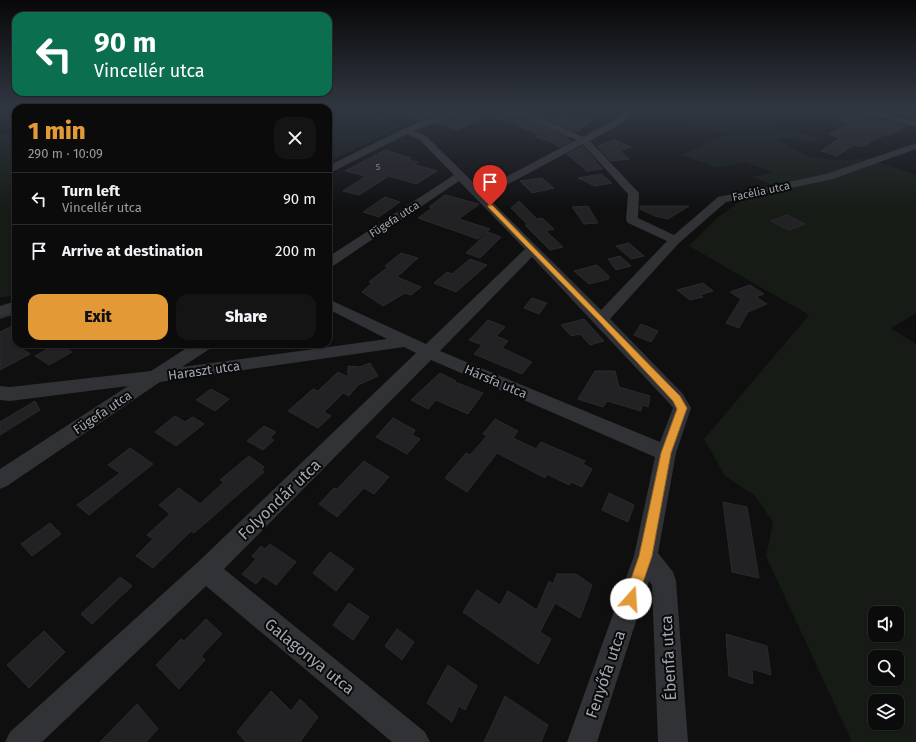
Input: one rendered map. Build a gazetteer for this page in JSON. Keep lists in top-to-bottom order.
{
  "streets": {
    "street": [
      "Facélia utca",
      "Fügefa utca",
      "Haraszt utca",
      "Hársfa utca",
      "Folyondár utca",
      "Galagonya utca",
      "Ébenfa utca",
      "Fenyőfa utca"
    ]
  },
  "crossings": [
    ["Facélia utca", "Fenyőfa utca"],
    ["Fügefa utca", "Haraszt utca"],
    ["Haraszt utca", "Hársfa utca"],
    ["Hársfa utca", "Folyondár utca"],
    ["Hársfa utca", "Fenyőfa utca"],
    ["Folyondár utca", "Galagonya utca"],
    ["Ébenfa utca", "Fenyőfa utca"]
  ],
  "house_numbers": ["5"],
  "page": {
    "turn": ["90 m", "Vincellér utca"],
    "heading": ["1 min", "290 m · 10:09"],
    "list": [
      {
        "name": "Turn left",
        "note": "Vincellér utca",
        "value": "90 m"
      },
      {
        "name": "Arrive at destination",
        "value": "200 m"
      }
    ],
    "buttons": ["Exit", "Share"]
  }
}
